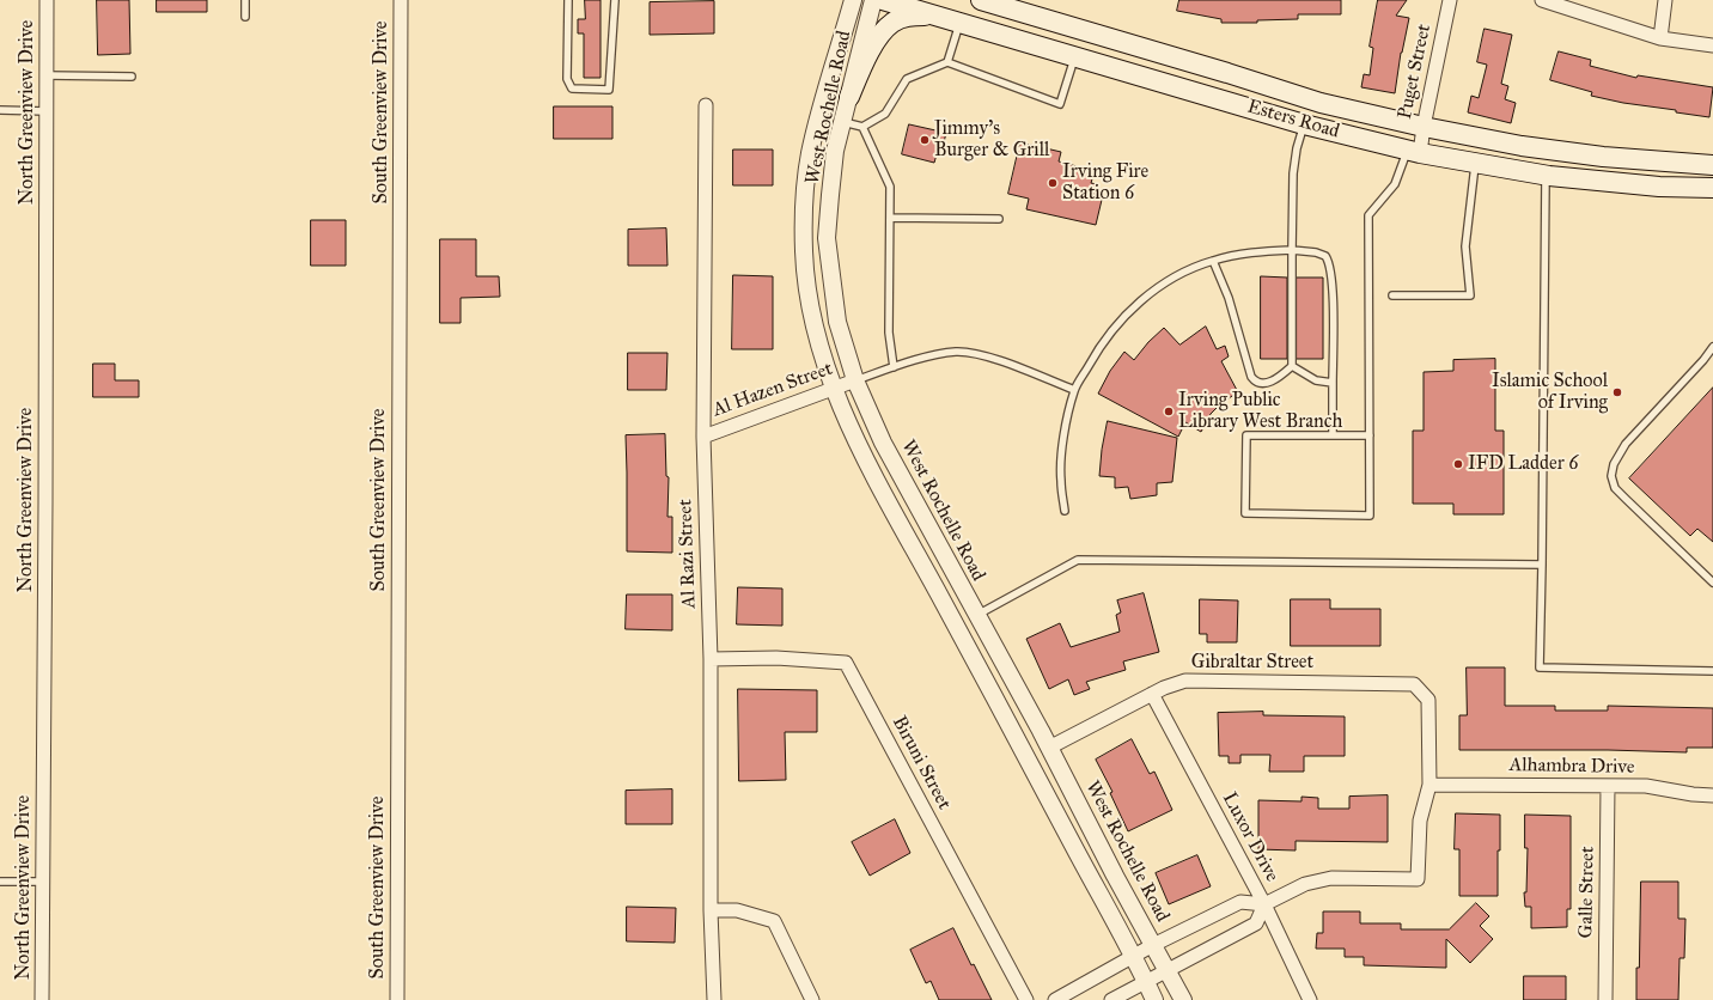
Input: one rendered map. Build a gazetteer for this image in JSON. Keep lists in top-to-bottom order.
{
  "streets": {
    "main road": ["Esters Road"],
    "street": [
      "Puget Street",
      "West Rochelle Road",
      "North Greenview Drive",
      "South Greenview Drive",
      "Al Hazen Street",
      "Al Razi Street",
      "Gibraltar Street",
      "Biruni Street",
      "Alhambra Drive",
      "Luxor Drive",
      "Galle Street"
    ]
  },
  "crossings": [
    ["Puget Street", "Esters Road"],
    ["West Rochelle Road", "Al Hazen Street"],
    ["West Rochelle Road", "Gibraltar Street"],
    ["Al Hazen Street", "Al Razi Street"],
    ["Al Razi Street", "Biruni Street"],
    ["Gibraltar Street", "Alhambra Drive"],
    ["Gibraltar Street", "Luxor Drive"],
    ["Alhambra Drive", "Galle Street"]
  ],
  "places": [
    "Jimmy's Burger & Grill",
    "Irving Fire Station 6",
    "Islamic School of Irving",
    "Irving Public Library West Branch",
    "IFD Ladder 6"
  ]
}
